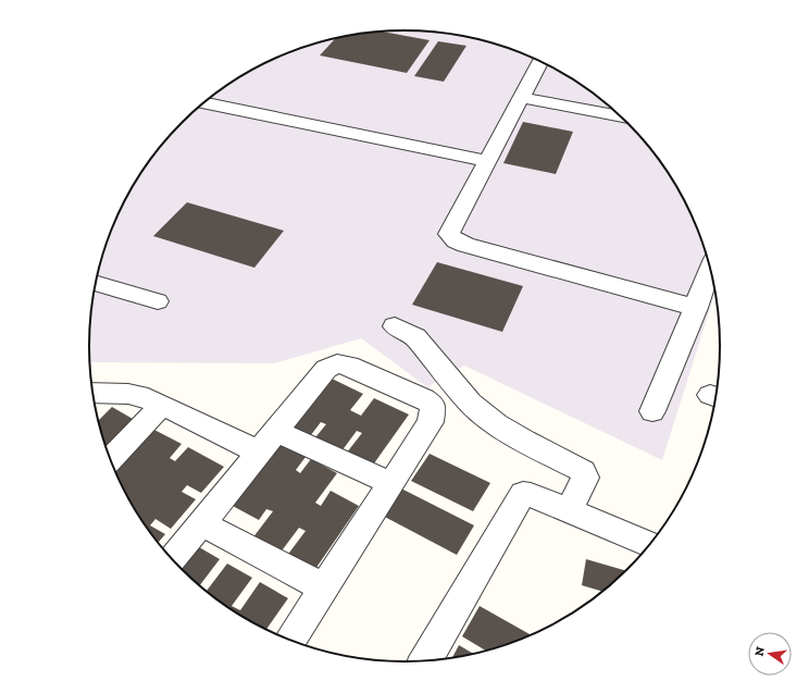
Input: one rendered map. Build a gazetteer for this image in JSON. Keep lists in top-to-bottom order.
{
  "north": "left"
}
